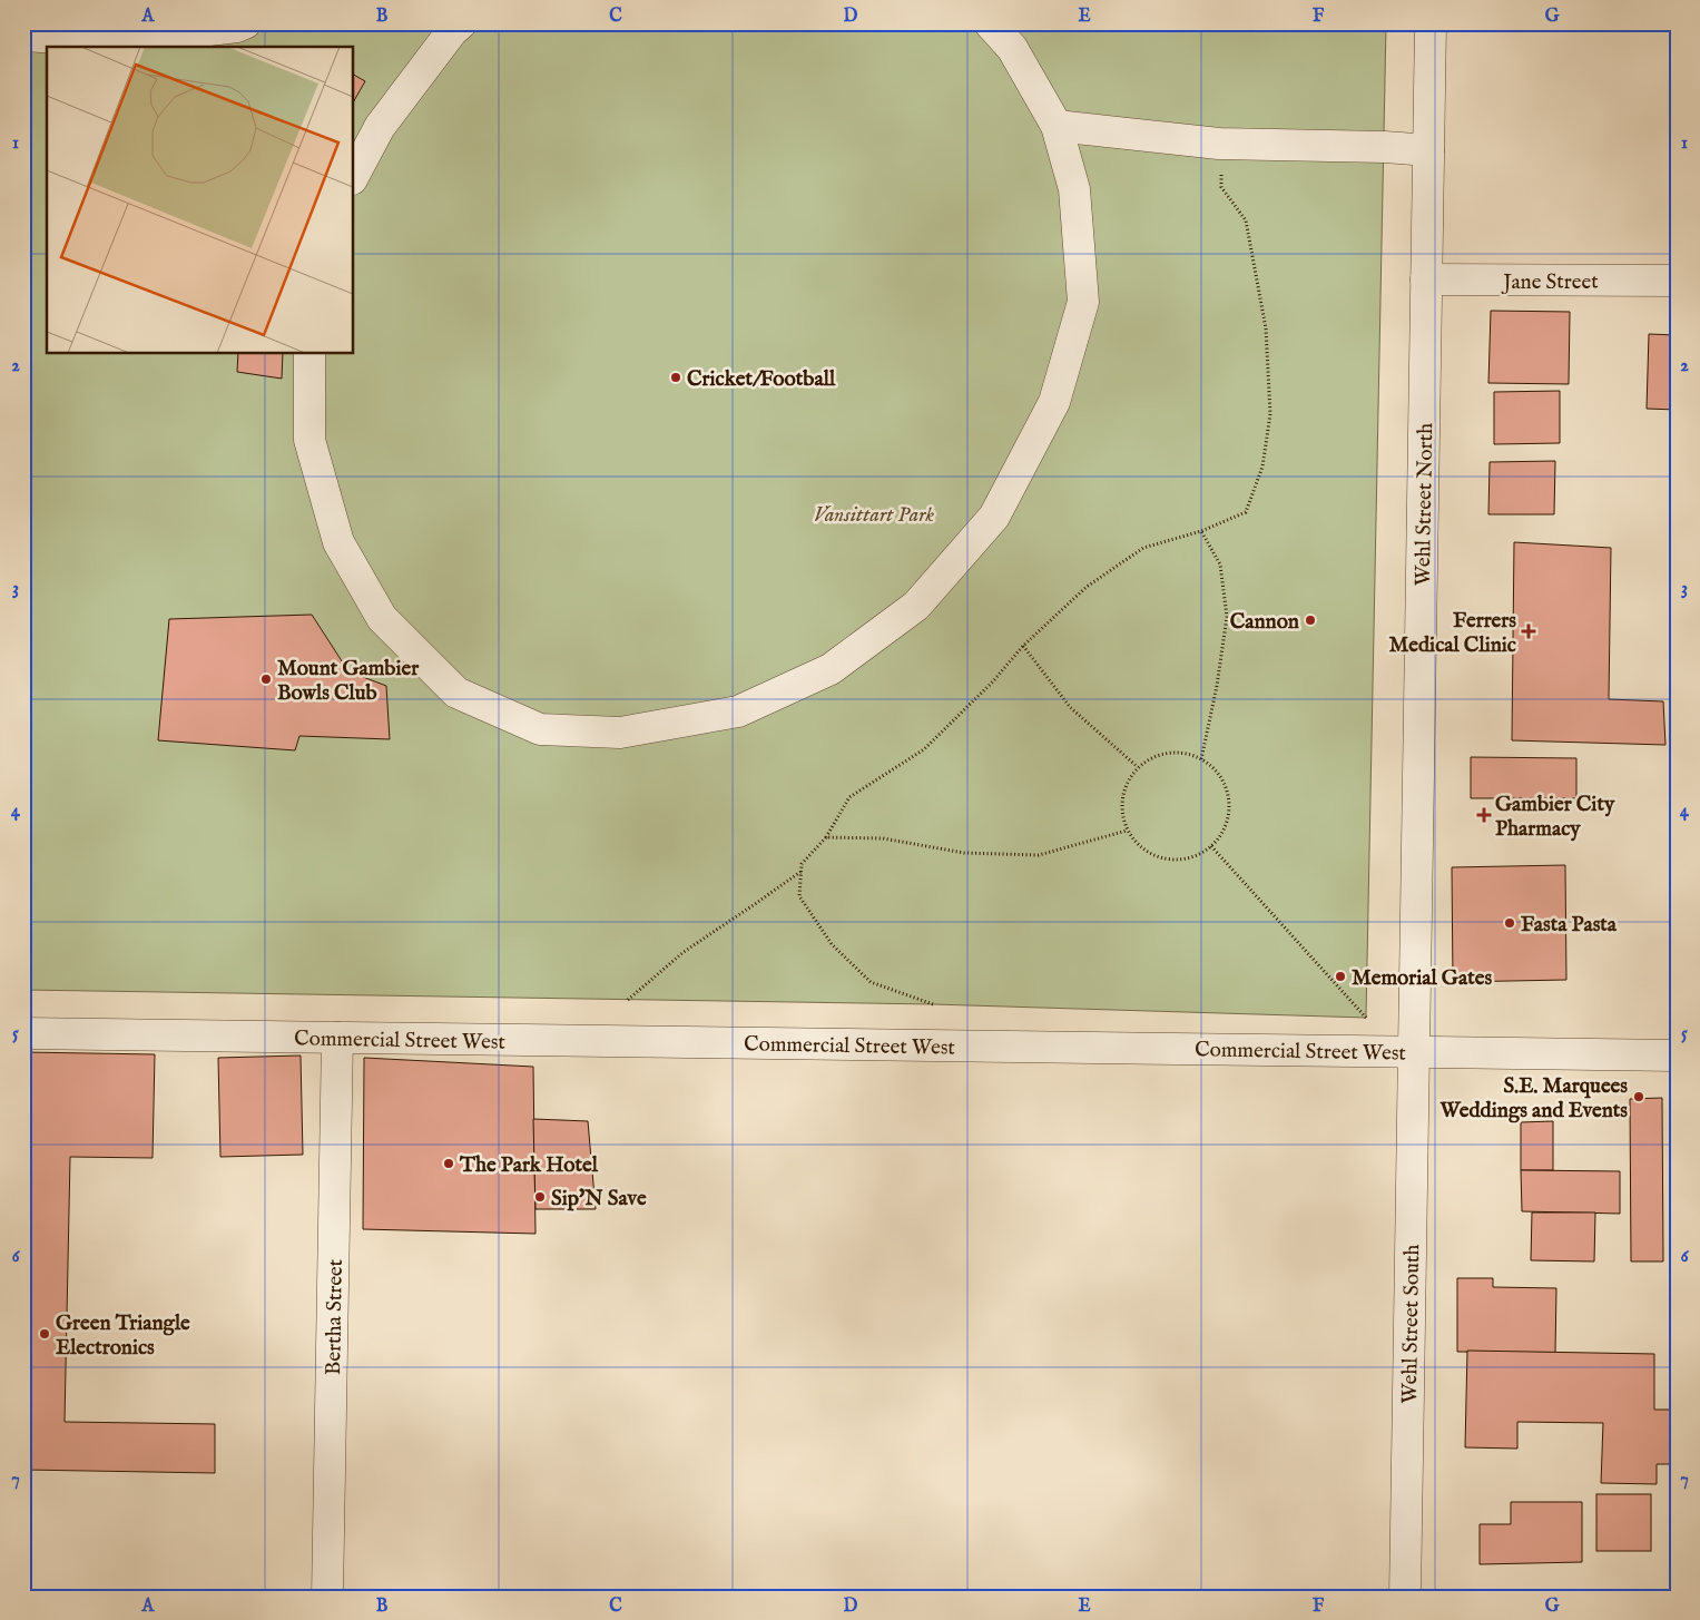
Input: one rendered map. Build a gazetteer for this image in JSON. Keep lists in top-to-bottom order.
{
  "streets": {
    "street": [
      "Jane Street",
      "Wehl Street North",
      "Commercial Street West",
      "Bertha Street",
      "Wehl Street South"
    ]
  },
  "crossings": [
    ["Jane Street", "Wehl Street North"],
    ["Wehl Street North", "Commercial Street West"],
    ["Wehl Street North", "Wehl Street South"],
    ["Commercial Street West", "Bertha Street"],
    ["Commercial Street West", "Wehl Street South"]
  ],
  "parks": ["Vansittart Park"],
  "places": {
    "other": [
      "Cricket/Football",
      "Cannon",
      "Mount Gambier Bowls Club",
      "Fasta Pasta",
      "Memorial Gates",
      "S.E. Marquees Weddings and Events",
      "The Park Hotel",
      "Sip'N Save",
      "Green Triangle Electronics"
    ],
    "health": ["Ferrers Medical Clinic", "Gambier City Pharmacy"]
  },
  "grid": {
    "columns": [
      "A",
      "B",
      "C",
      "D",
      "E",
      "F",
      "G"
    ],
    "rows": [
      "1",
      "2",
      "3",
      "4",
      "5",
      "6",
      "7"
    ]
  }
}
